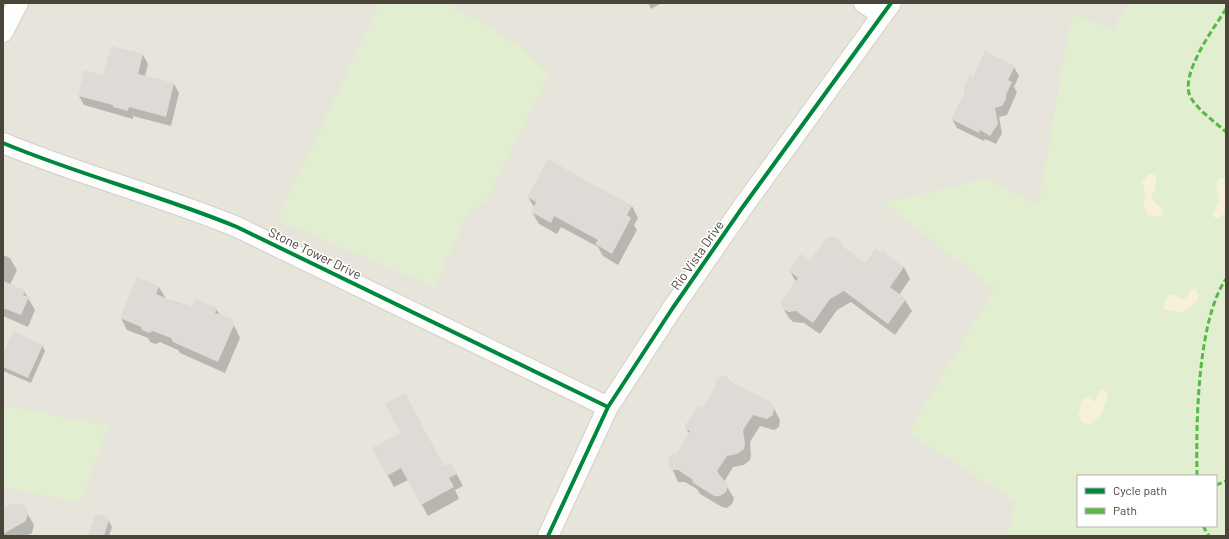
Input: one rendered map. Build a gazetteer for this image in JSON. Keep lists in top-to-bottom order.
{
  "streets": {
    "street": ["Stone Tower Drive", "Rio Vista Drive"]
  },
  "crossings": [
    ["Stone Tower Drive", "Rio Vista Drive"]
  ],
  "legend": ["Cycle path", "Path"]
}
